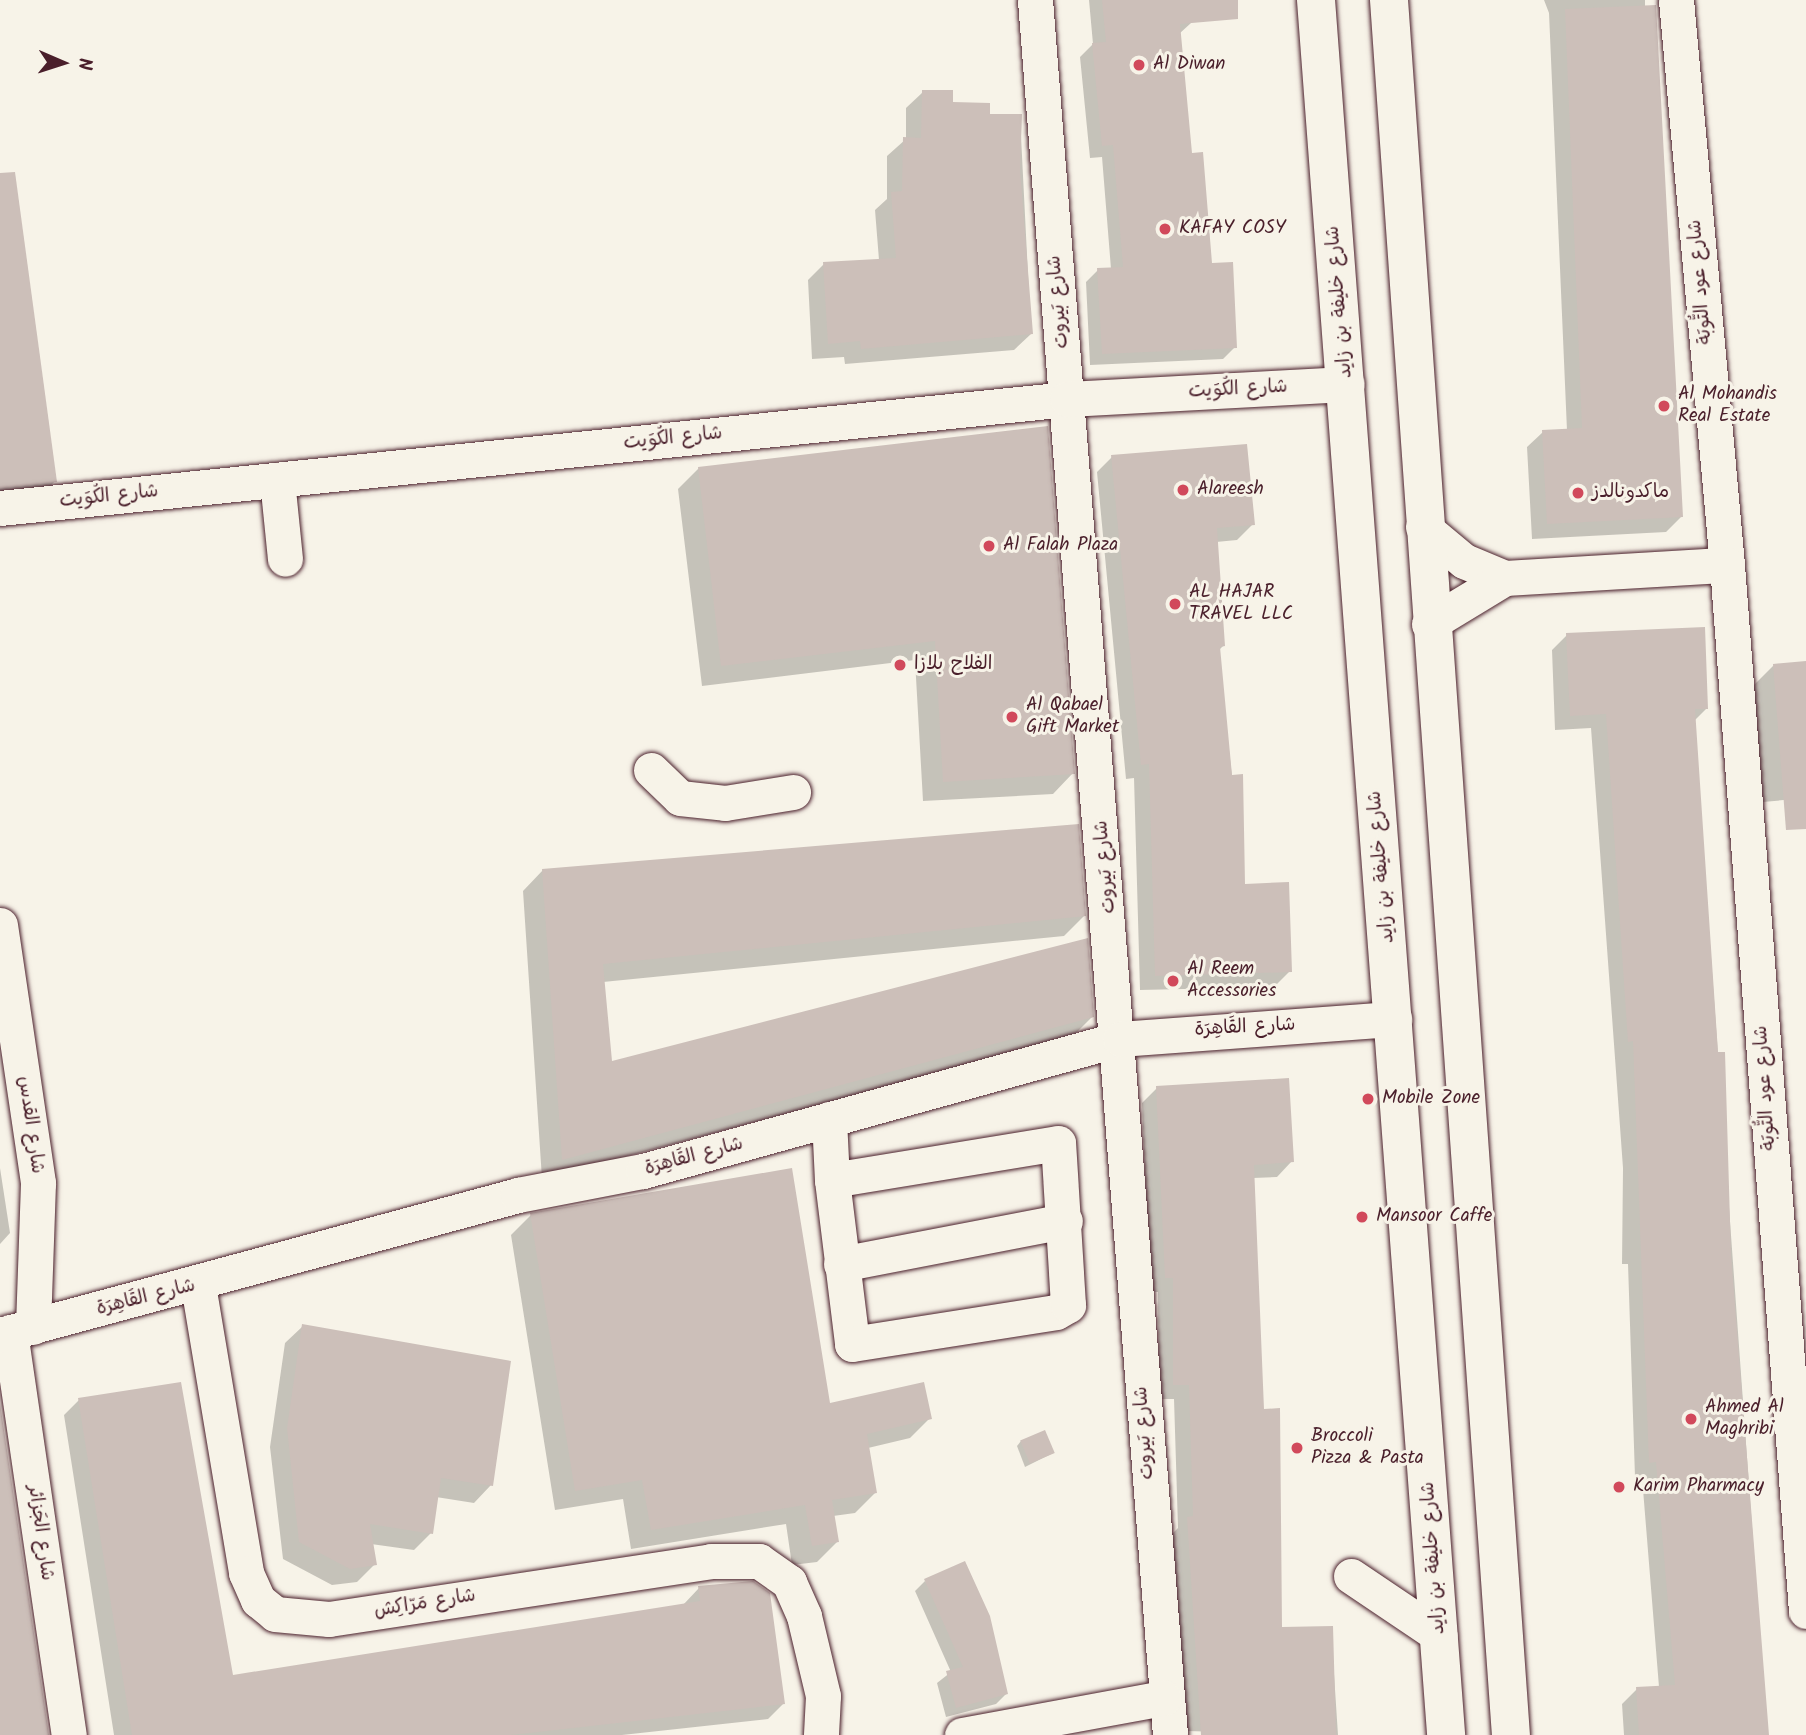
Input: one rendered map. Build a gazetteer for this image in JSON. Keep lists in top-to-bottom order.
{
  "streets": {
    "main road": ["شارع خليفة بن زايد"],
    "street": [
      "شارع عود التُّوبَة",
      "شارع بَيروت",
      "شارع الكُوَيت",
      "شارع القَاهِرَة",
      "شارع القدس",
      "شارع الجَزائر",
      "شارع مَرّاكِش"
    ]
  },
  "crossings": [
    ["شارع بَيروت", "شارع الكُوَيت"],
    ["شارع بَيروت", "شارع القَاهِرَة"],
    ["شارع خليفة بن زايد", "شارع الكُوَيت"],
    ["شارع خليفة بن زايد", "شارع القَاهِرَة"],
    ["شارع القَاهِرَة", "شارع القدس"],
    ["شارع القَاهِرَة", "شارع الجَزائر"],
    ["شارع القَاهِرَة", "شارع مَرّاكِش"],
    ["شارع القدس", "شارع الجَزائر"]
  ],
  "places": [
    "Al Diwan",
    "KAFAY COSY",
    "Al Mohandis Real Estate",
    "Alareesh",
    "ماكدونالدز",
    "Al Falah Plaza",
    "AL HAJAR TRAVEL LLC",
    "الفلاح بلازا",
    "Al Qabael Gift Market",
    "Al Reem Accessories",
    "Mobile Zone",
    "Mansoor Caffe",
    "Ahmed Al Maghribi",
    "Broccoli Pizza & Pasta",
    "Karim Pharmacy"
  ],
  "north": "right"
}
